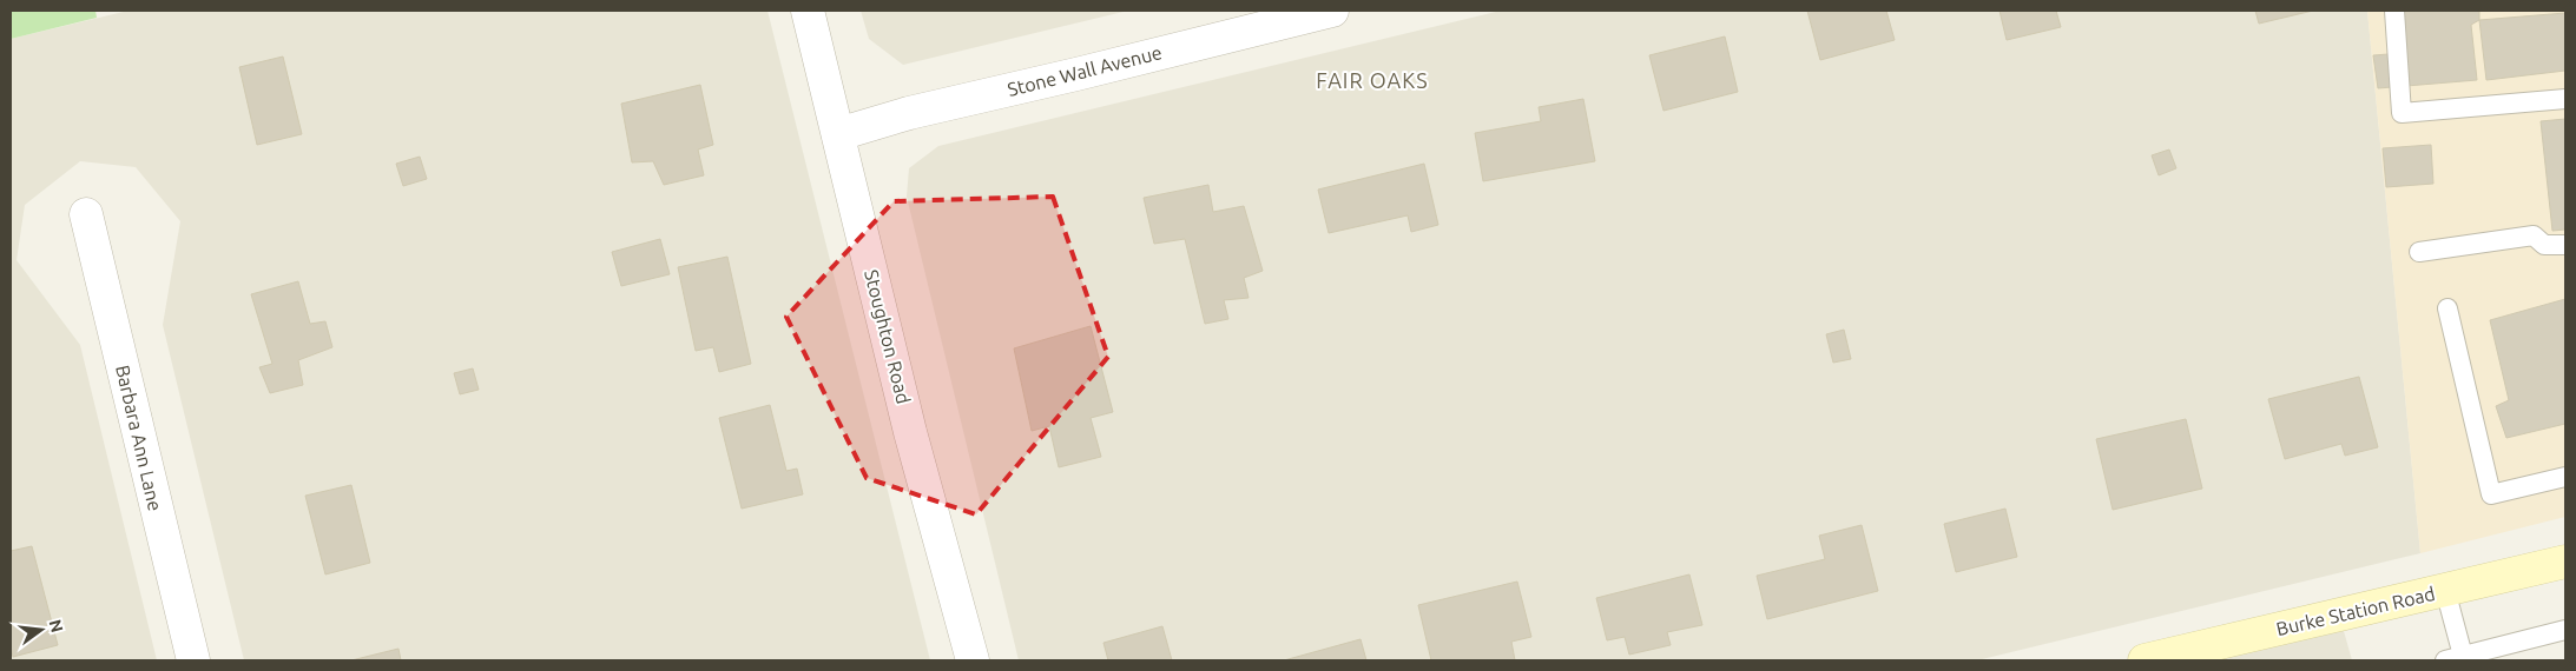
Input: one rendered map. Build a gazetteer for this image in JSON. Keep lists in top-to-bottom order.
{
  "streets": {
    "street": [
      "Stone Wall Avenue",
      "Stoughton Road",
      "Barbara Ann Lane",
      "Burke Station Road"
    ]
  },
  "crossings": [
    ["Stone Wall Avenue", "Stoughton Road"]
  ],
  "districts": ["FAIR OAKS"],
  "north": "right"
}
